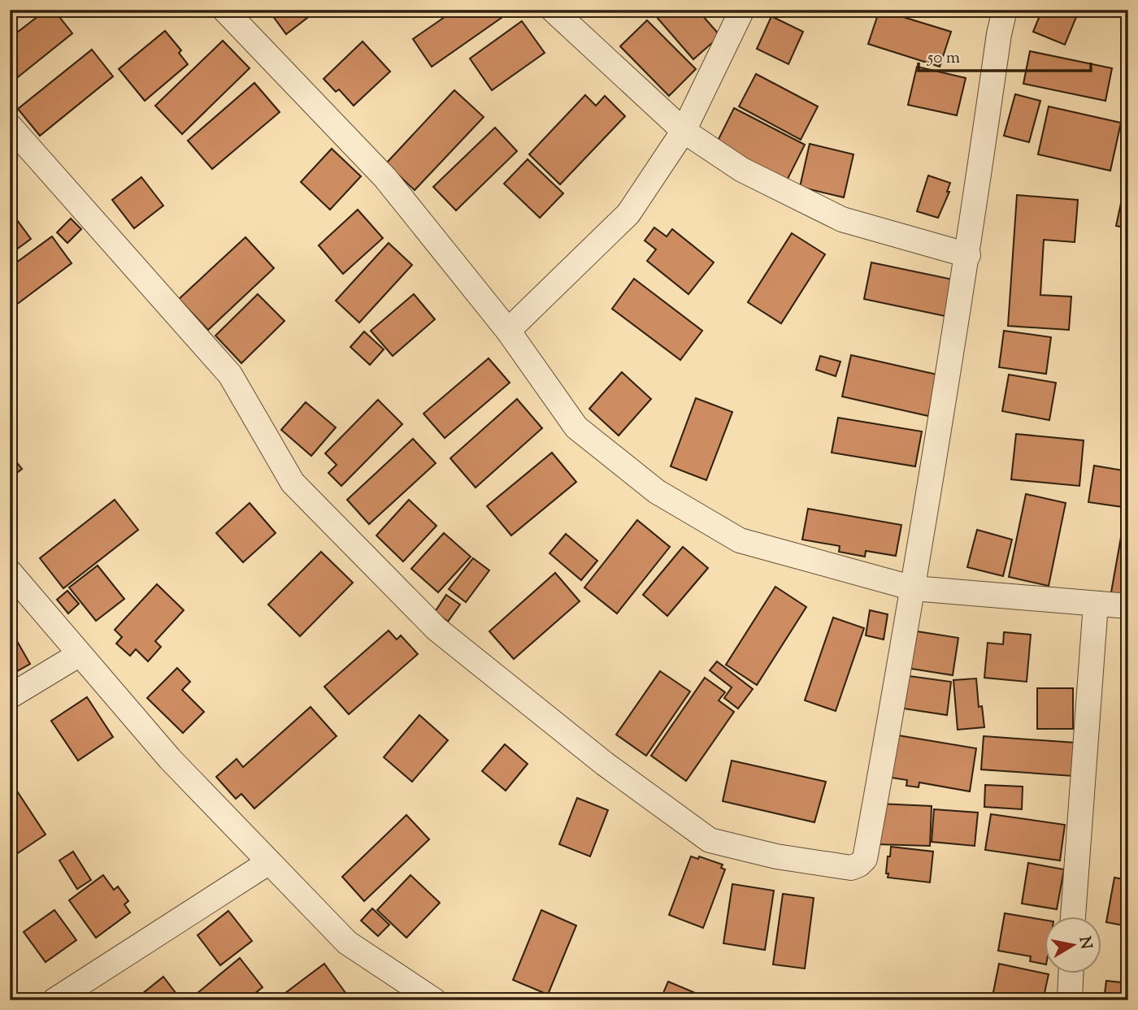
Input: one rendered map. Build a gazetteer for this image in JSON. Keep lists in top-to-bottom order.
{
  "scale_bar": "50 m",
  "north": "right"
}
